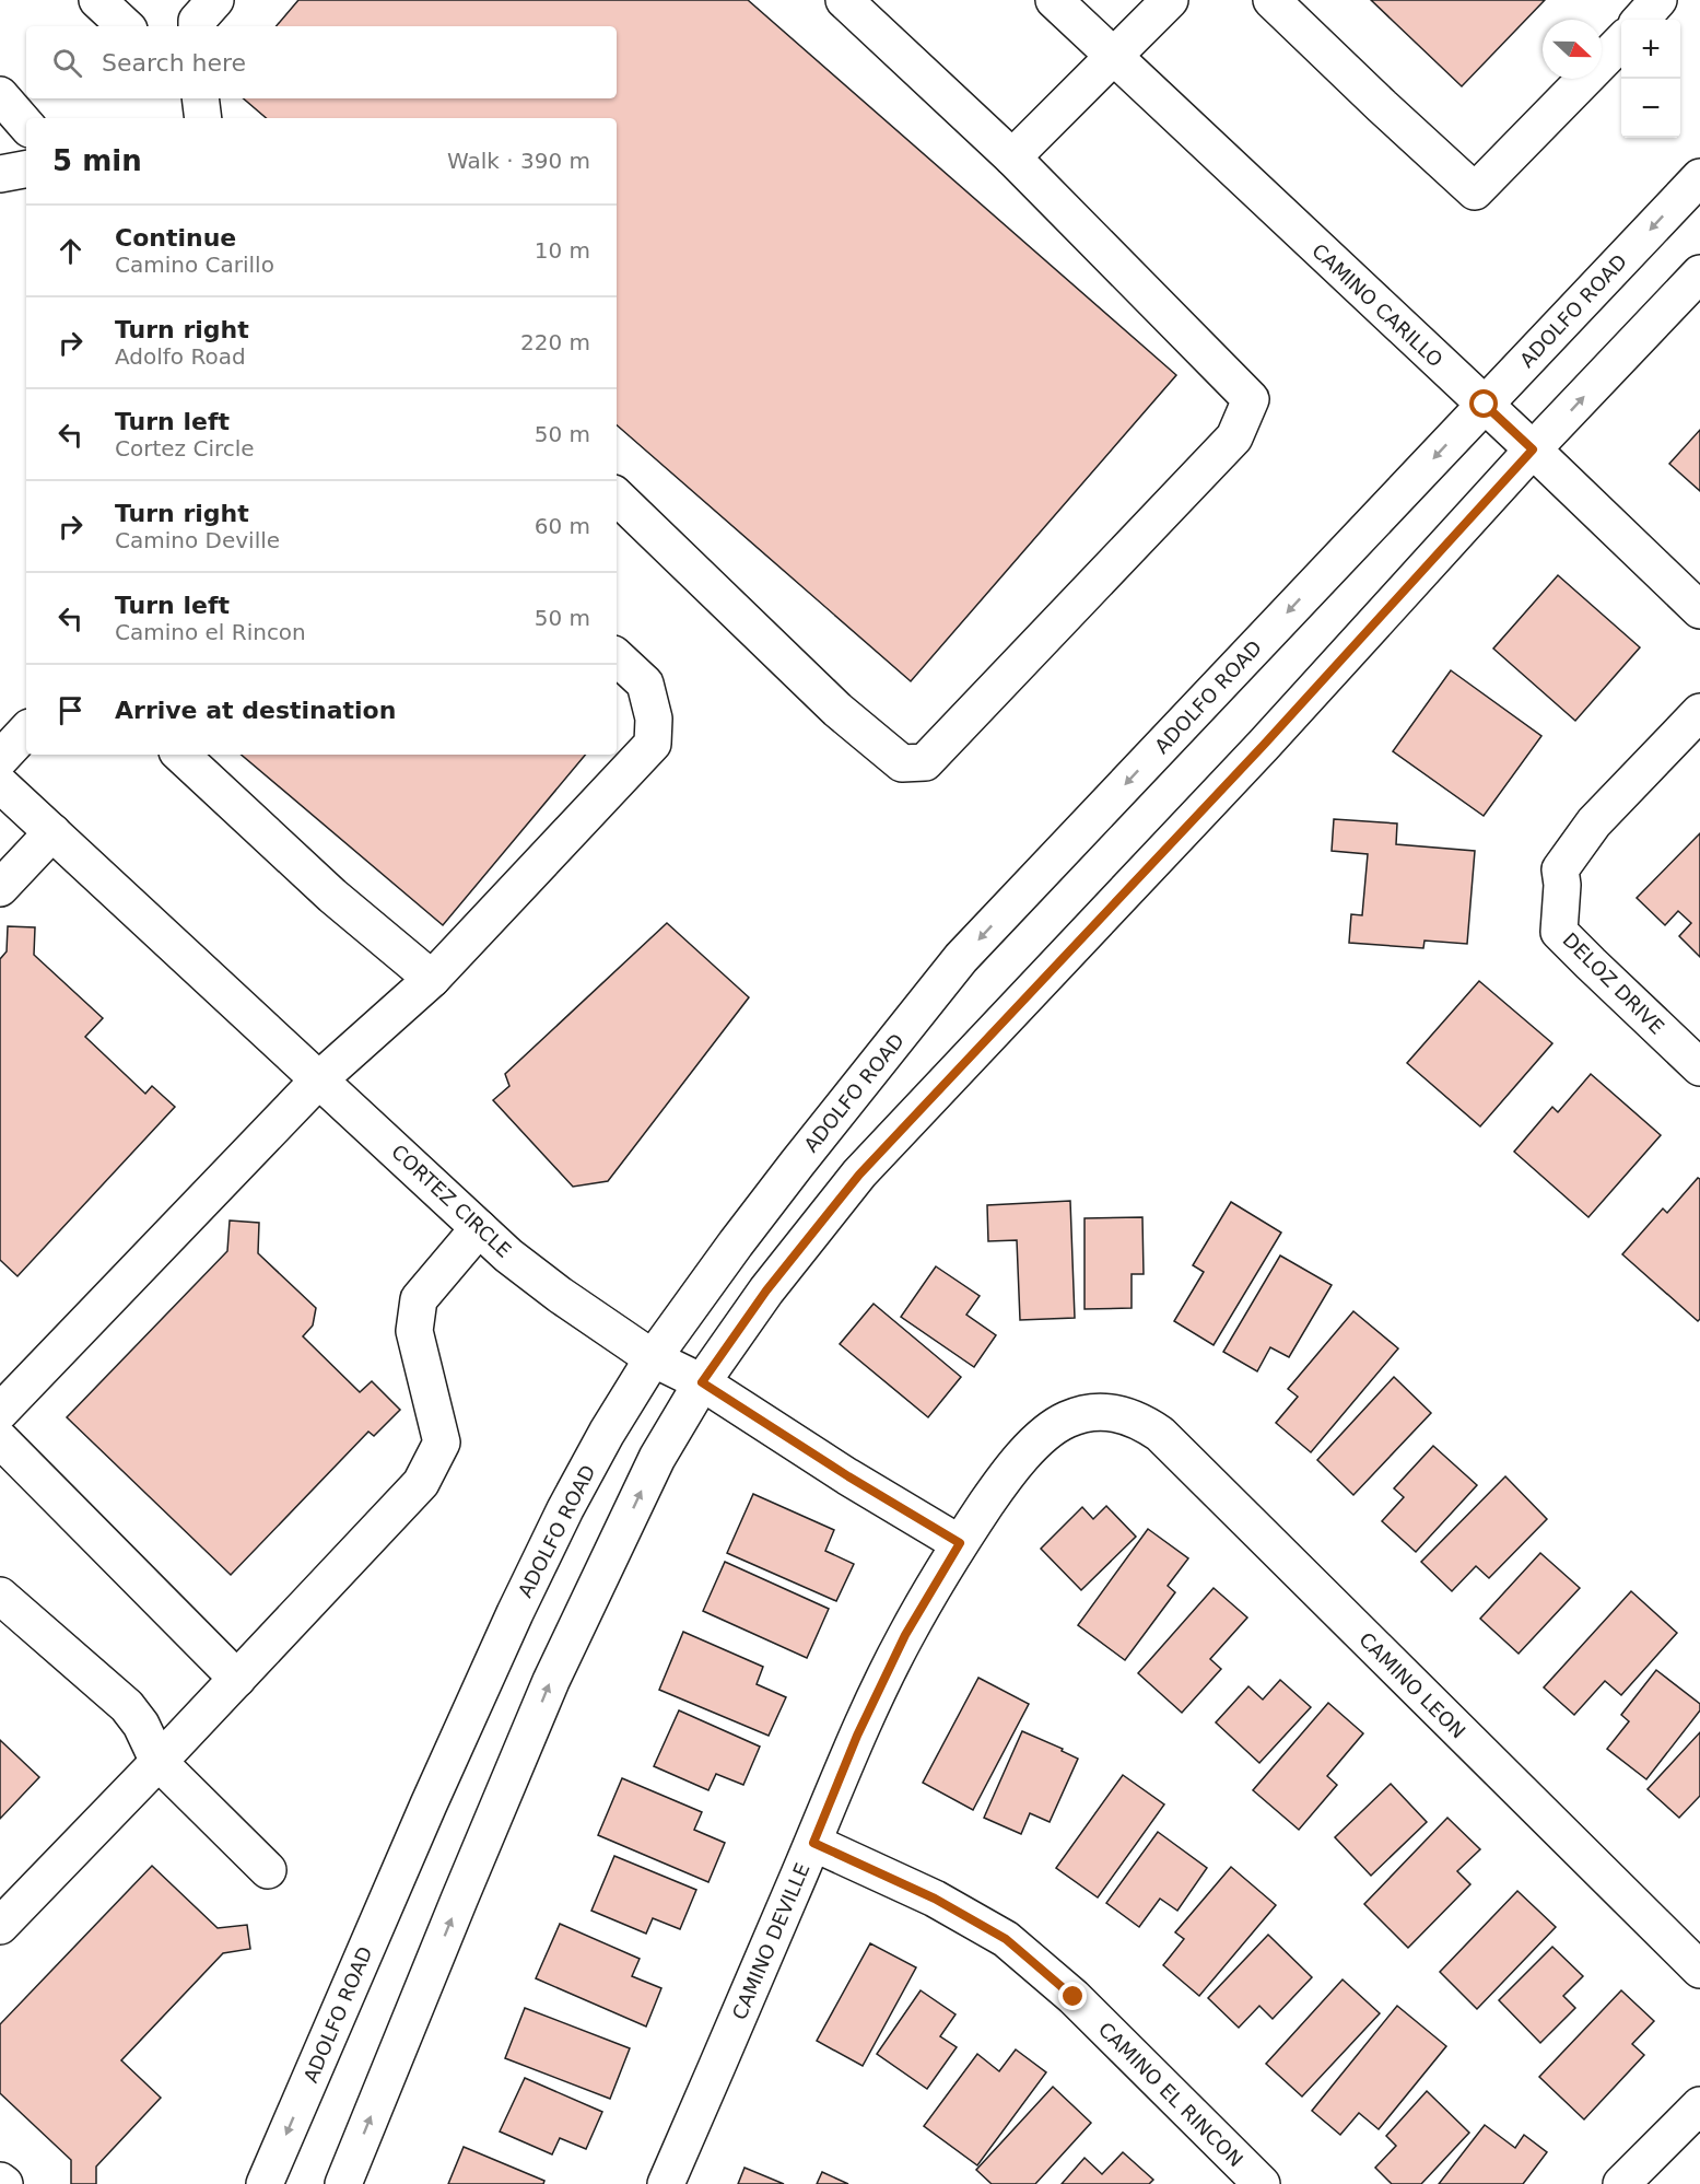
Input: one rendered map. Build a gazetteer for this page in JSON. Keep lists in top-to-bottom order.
{
  "streets": {
    "street": [
      "CAMINO CARILLO",
      "ADOLFO ROAD",
      "DELOZ DRIVE",
      "CORTEZ CIRCLE",
      "CAMINO LEON",
      "CAMINO DEVILLE",
      "CAMINO EL RINCON"
    ]
  },
  "crossings": [
    ["CAMINO CARILLO", "ADOLFO ROAD"],
    ["ADOLFO ROAD", "CORTEZ CIRCLE"],
    ["CORTEZ CIRCLE", "CAMINO DEVILLE"],
    ["CAMINO LEON", "CAMINO DEVILLE"],
    ["CAMINO DEVILLE", "CAMINO EL RINCON"]
  ],
  "north": "right",
  "page": {
    "map_buttons": ["+", "−"],
    "search": "Search here",
    "heading": ["5 min", "Walk · 390 m"],
    "list": [
      ["Continue", "Camino Carillo", "10 m"],
      ["Turn right", "Adolfo Road", "220 m"],
      ["Turn left", "Cortez Circle", "50 m"],
      ["Turn right", "Camino Deville", "60 m"],
      ["Turn left", "Camino el Rincon", "50 m"],
      "Arrive at destination"
    ]
  }
}
